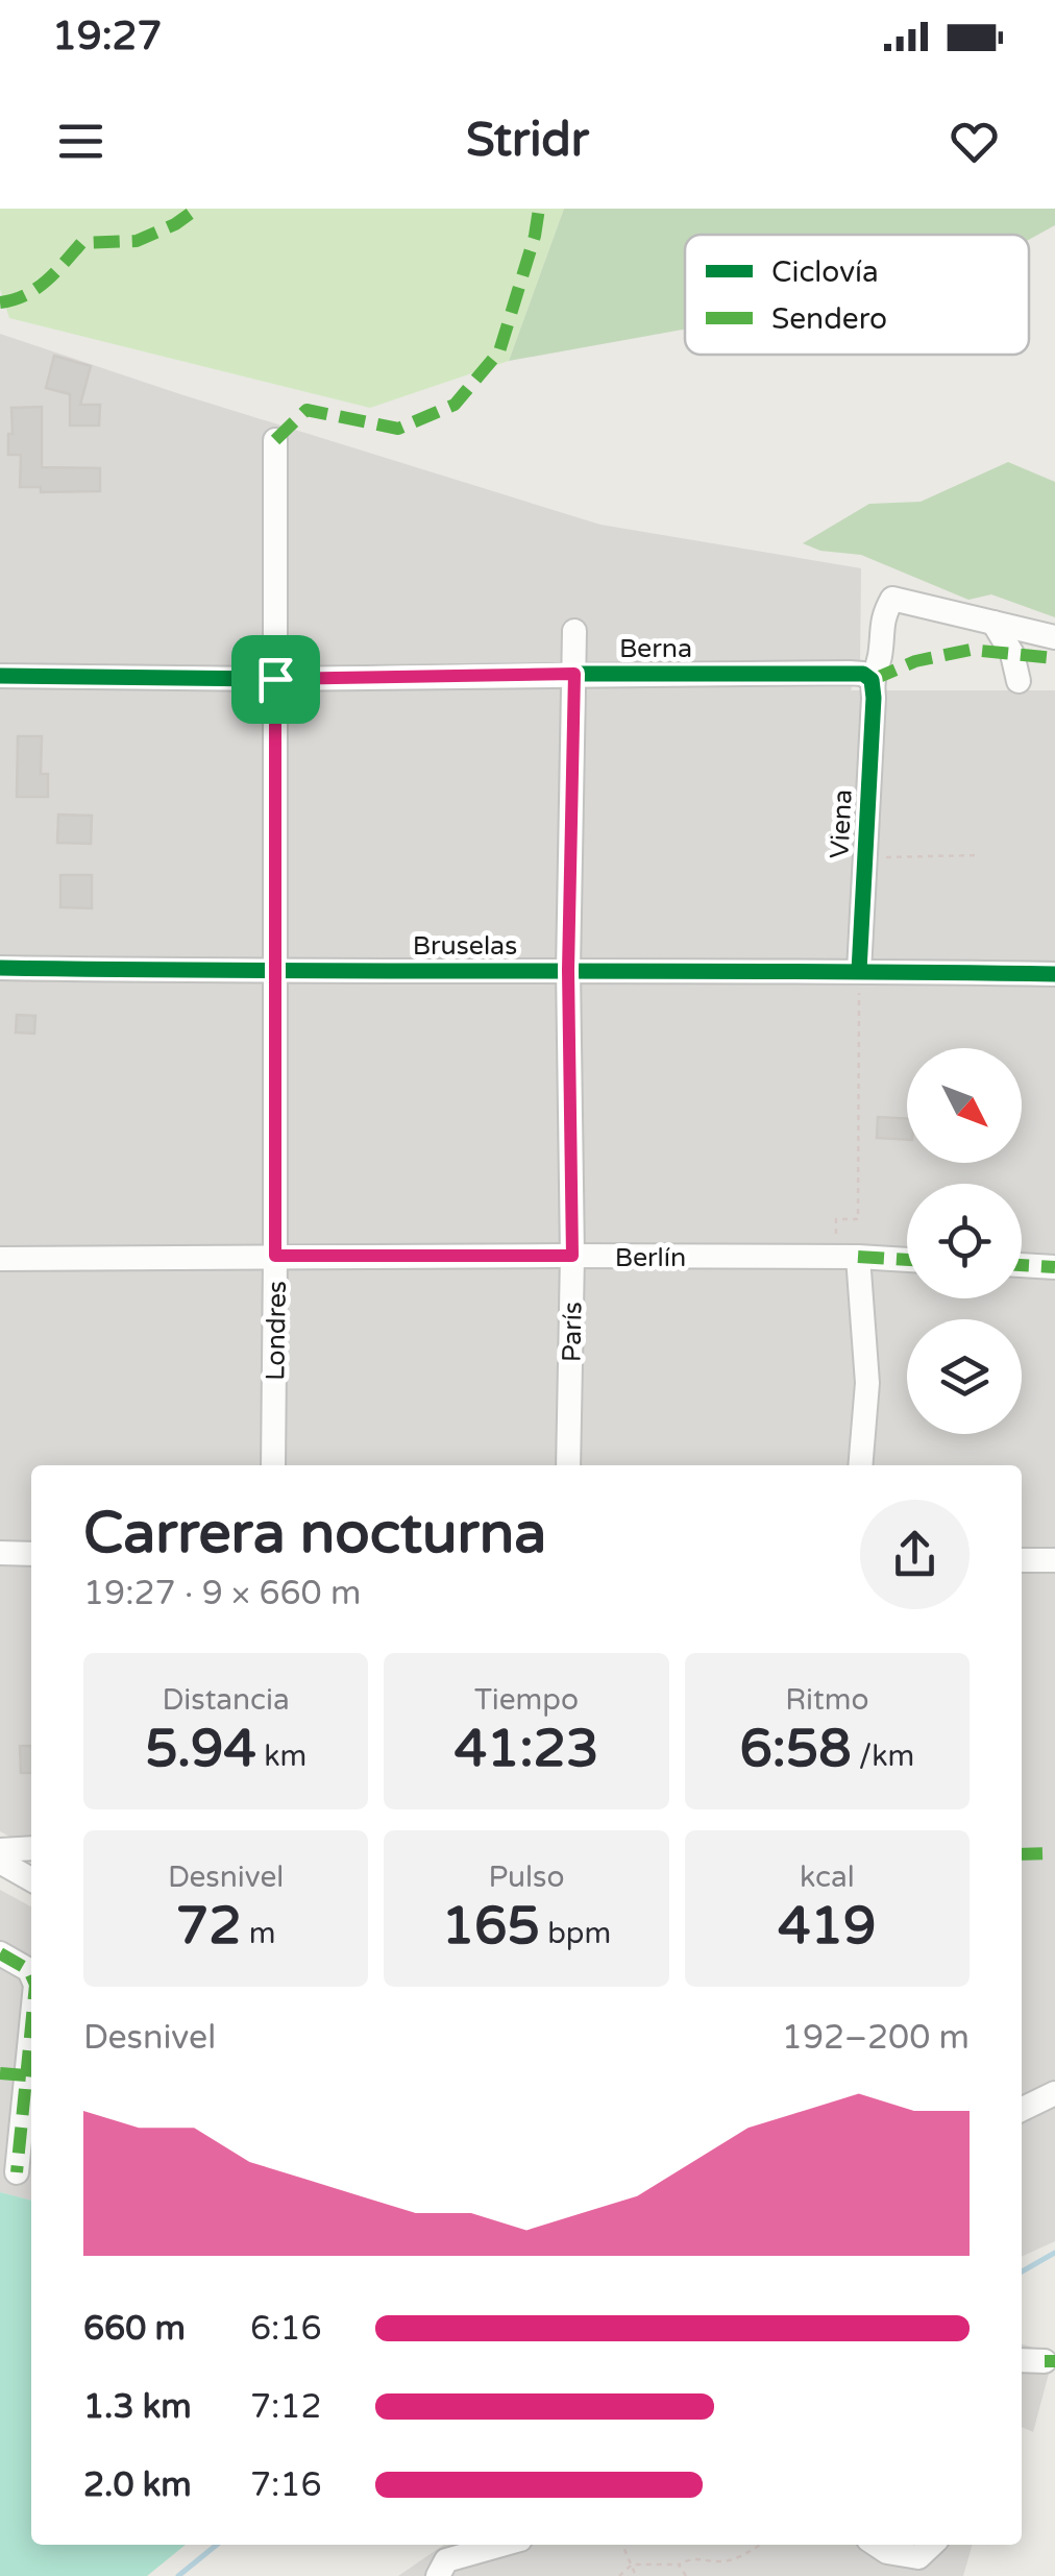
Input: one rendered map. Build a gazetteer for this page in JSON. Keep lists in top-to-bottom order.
{
  "streets": {
    "street": [
      "Berna",
      "Viena",
      "Bruselas",
      "Berlín",
      "Londres",
      "París"
    ]
  },
  "crossings": [
    ["Berna", "Viena"],
    ["Berna", "Londres"],
    ["Berna", "París"],
    ["Viena", "Bruselas"],
    ["Bruselas", "Londres"],
    ["Bruselas", "París"],
    ["Berlín", "Londres"],
    ["Berlín", "París"]
  ],
  "legend": ["Ciclovía", "Sendero"],
  "north": "bottom right",
  "page": {
    "status": "19:27",
    "header": "Stridr",
    "heading": ["Carrera nocturna", "19:27 · 9 × 660 m"],
    "stats": [
      ["Distancia", "5.94 km"],
      ["Tiempo", "41:23"],
      ["Ritmo", "6:58 /km"],
      ["Desnivel", "72 m"],
      ["Pulso", "165 bpm"],
      ["kcal", "419"]
    ],
    "chart": ["Desnivel", "192–200 m"],
    "list": [
      {
        "name": "660 m",
        "note": "6:16"
      },
      {
        "name": "1.3 km",
        "note": "7:12"
      },
      {
        "name": "2.0 km",
        "note": "7:16"
      }
    ]
  }
}
